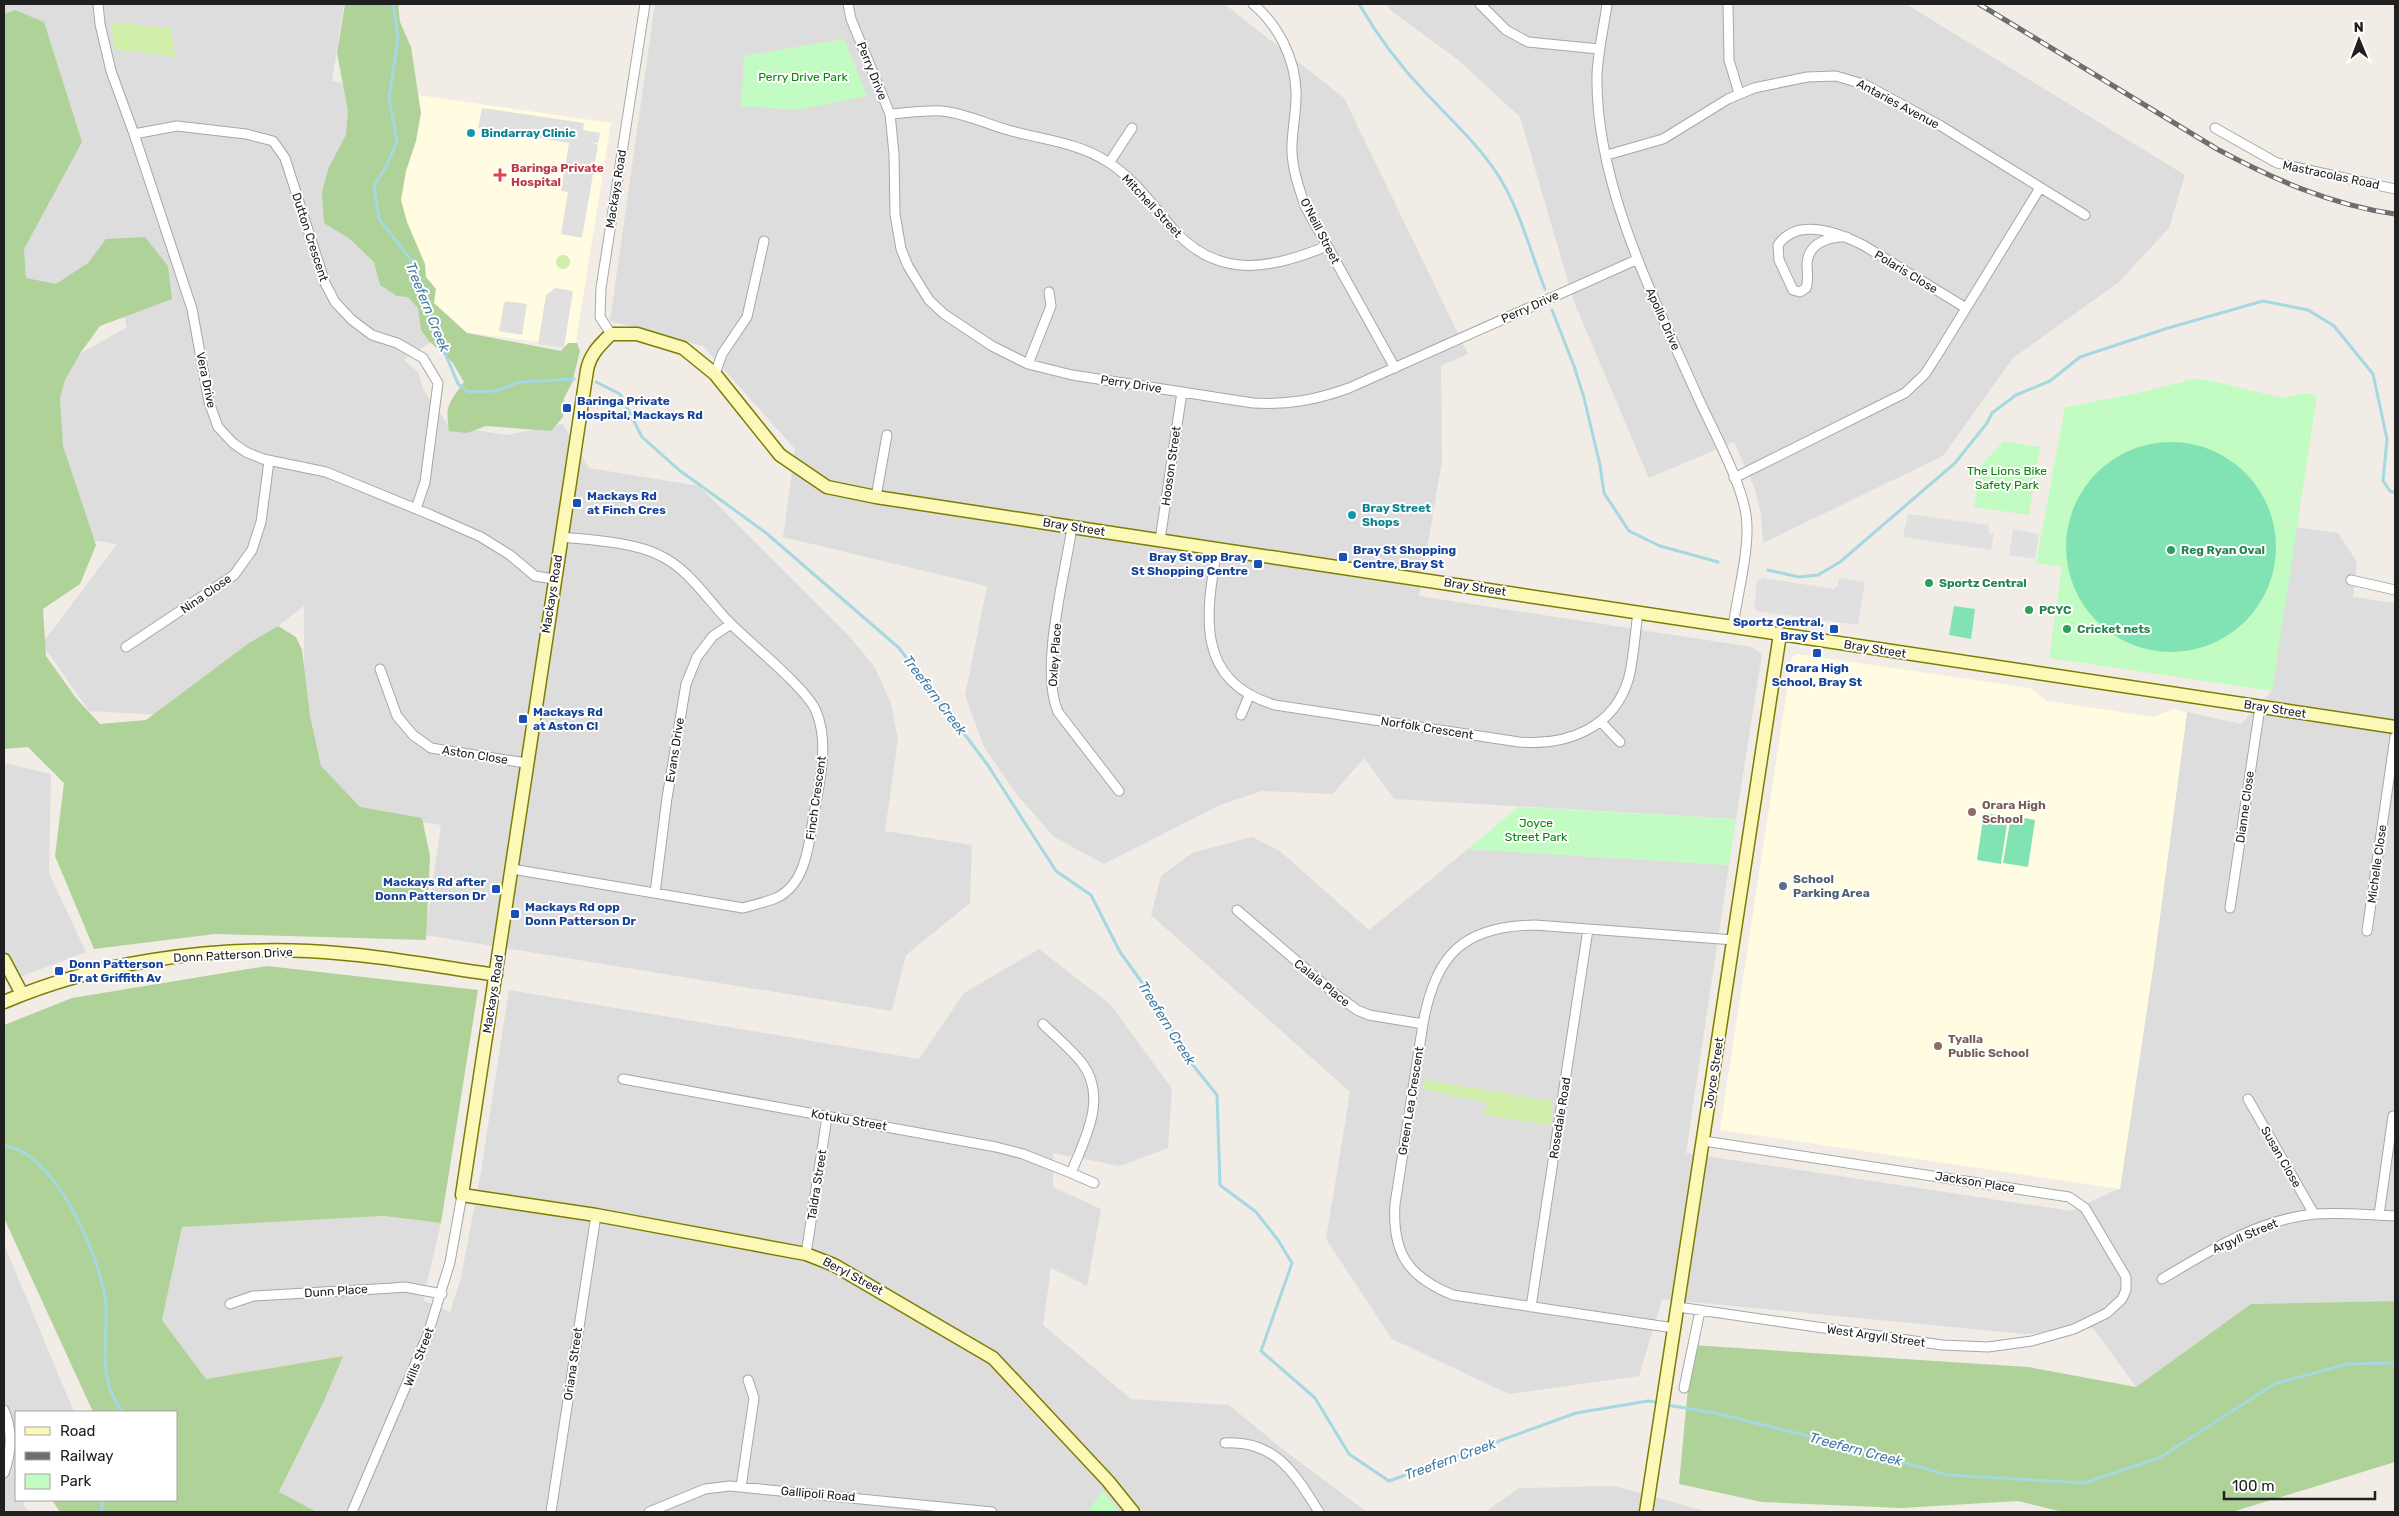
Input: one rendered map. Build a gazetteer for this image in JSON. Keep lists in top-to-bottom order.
{
  "streets": {
    "street": [
      "Perry Drive",
      "Antaries Avenue",
      "Mastracolas Road",
      "Mackays Road",
      "Mitchell Street",
      "O'Neill Street",
      "Dutton Crescent",
      "Polaris Close",
      "Apollo Drive",
      "Vera Drive",
      "Hooson Street",
      "Bray Street",
      "Nina Close",
      "Oxley Place",
      "Norfolk Crescent",
      "Evans Drive",
      "Aston Close",
      "Finch Crescent",
      "Dianne Close",
      "Michelle Close",
      "Donn Patterson Drive",
      "Calala Place",
      "Joyce Street",
      "Green Lea Crescent",
      "Rosedale Road",
      "Kotuku Street",
      "Susan Close",
      "Jackson Place",
      "Taldra Street",
      "Argyll Street",
      "Beryl Street",
      "Dunn Place",
      "West Argyll Street",
      "Wills Street",
      "Oriana Street",
      "Gallipoli Road"
    ]
  },
  "crossings": [
    ["Perry Drive", "Mitchell Street"],
    ["Perry Drive", "O'Neill Street"],
    ["Perry Drive", "Apollo Drive"],
    ["Perry Drive", "Hooson Street"],
    ["Antaries Avenue", "Apollo Drive"],
    ["Mackays Road", "Vera Drive"],
    ["Mackays Road", "Bray Street"],
    ["Mackays Road", "Aston Close"],
    ["Mackays Road", "Finch Crescent"],
    ["Mackays Road", "Donn Patterson Drive"],
    ["Mackays Road", "Beryl Street"],
    ["Mackays Road", "Wills Street"],
    ["Mitchell Street", "O'Neill Street"],
    ["Dutton Crescent", "Vera Drive"],
    ["Apollo Drive", "Bray Street"],
    ["Vera Drive", "Nina Close"],
    ["Hooson Street", "Bray Street"],
    ["Bray Street", "Oxley Place"],
    ["Bray Street", "Norfolk Crescent"],
    ["Bray Street", "Dianne Close"],
    ["Bray Street", "Joyce Street"],
    ["Evans Drive", "Finch Crescent"],
    ["Calala Place", "Green Lea Crescent"],
    ["Joyce Street", "Green Lea Crescent"],
    ["Joyce Street", "Jackson Place"],
    ["Joyce Street", "West Argyll Street"],
    ["Green Lea Crescent", "Rosedale Road"],
    ["Kotuku Street", "Taldra Street"],
    ["Susan Close", "Argyll Street"],
    ["Jackson Place", "West Argyll Street"],
    ["Taldra Street", "Beryl Street"],
    ["Beryl Street", "Wills Street"],
    ["Beryl Street", "Oriana Street"],
    ["Dunn Place", "Wills Street"]
  ],
  "water": ["Treefern Creek"],
  "parks": ["Perry Drive Park", "The Lions Bike Safety Park", "Joyce Street Park"],
  "places": {
    "other": [
      "Bindarray Clinic",
      "Bray Street Shops",
      "Reg Ryan Oval",
      "Sportz Central",
      "PCYC",
      "Cricket nets",
      "Orara High School",
      "School Parking Area",
      "Tyalla Public School"
    ],
    "health": ["Baringa Private Hospital"],
    "transit": [
      "Baringa Private Hospital, Mackays Rd",
      "Mackays Rd at Finch Cres",
      "Bray St Shopping Centre, Bray St",
      "Bray St opp Bray St Shopping Centre",
      "Sportz Central, Bray St",
      "Orara High School, Bray St",
      "Mackays Rd at Aston Cl",
      "Mackays Rd after Donn Patterson Dr",
      "Mackays Rd opp Donn Patterson Dr",
      "Donn Patterson Dr at Griffith Av"
    ]
  },
  "legend": ["Road", "Railway", "Park"],
  "scale_bar": "100 m",
  "north": "top"
}
